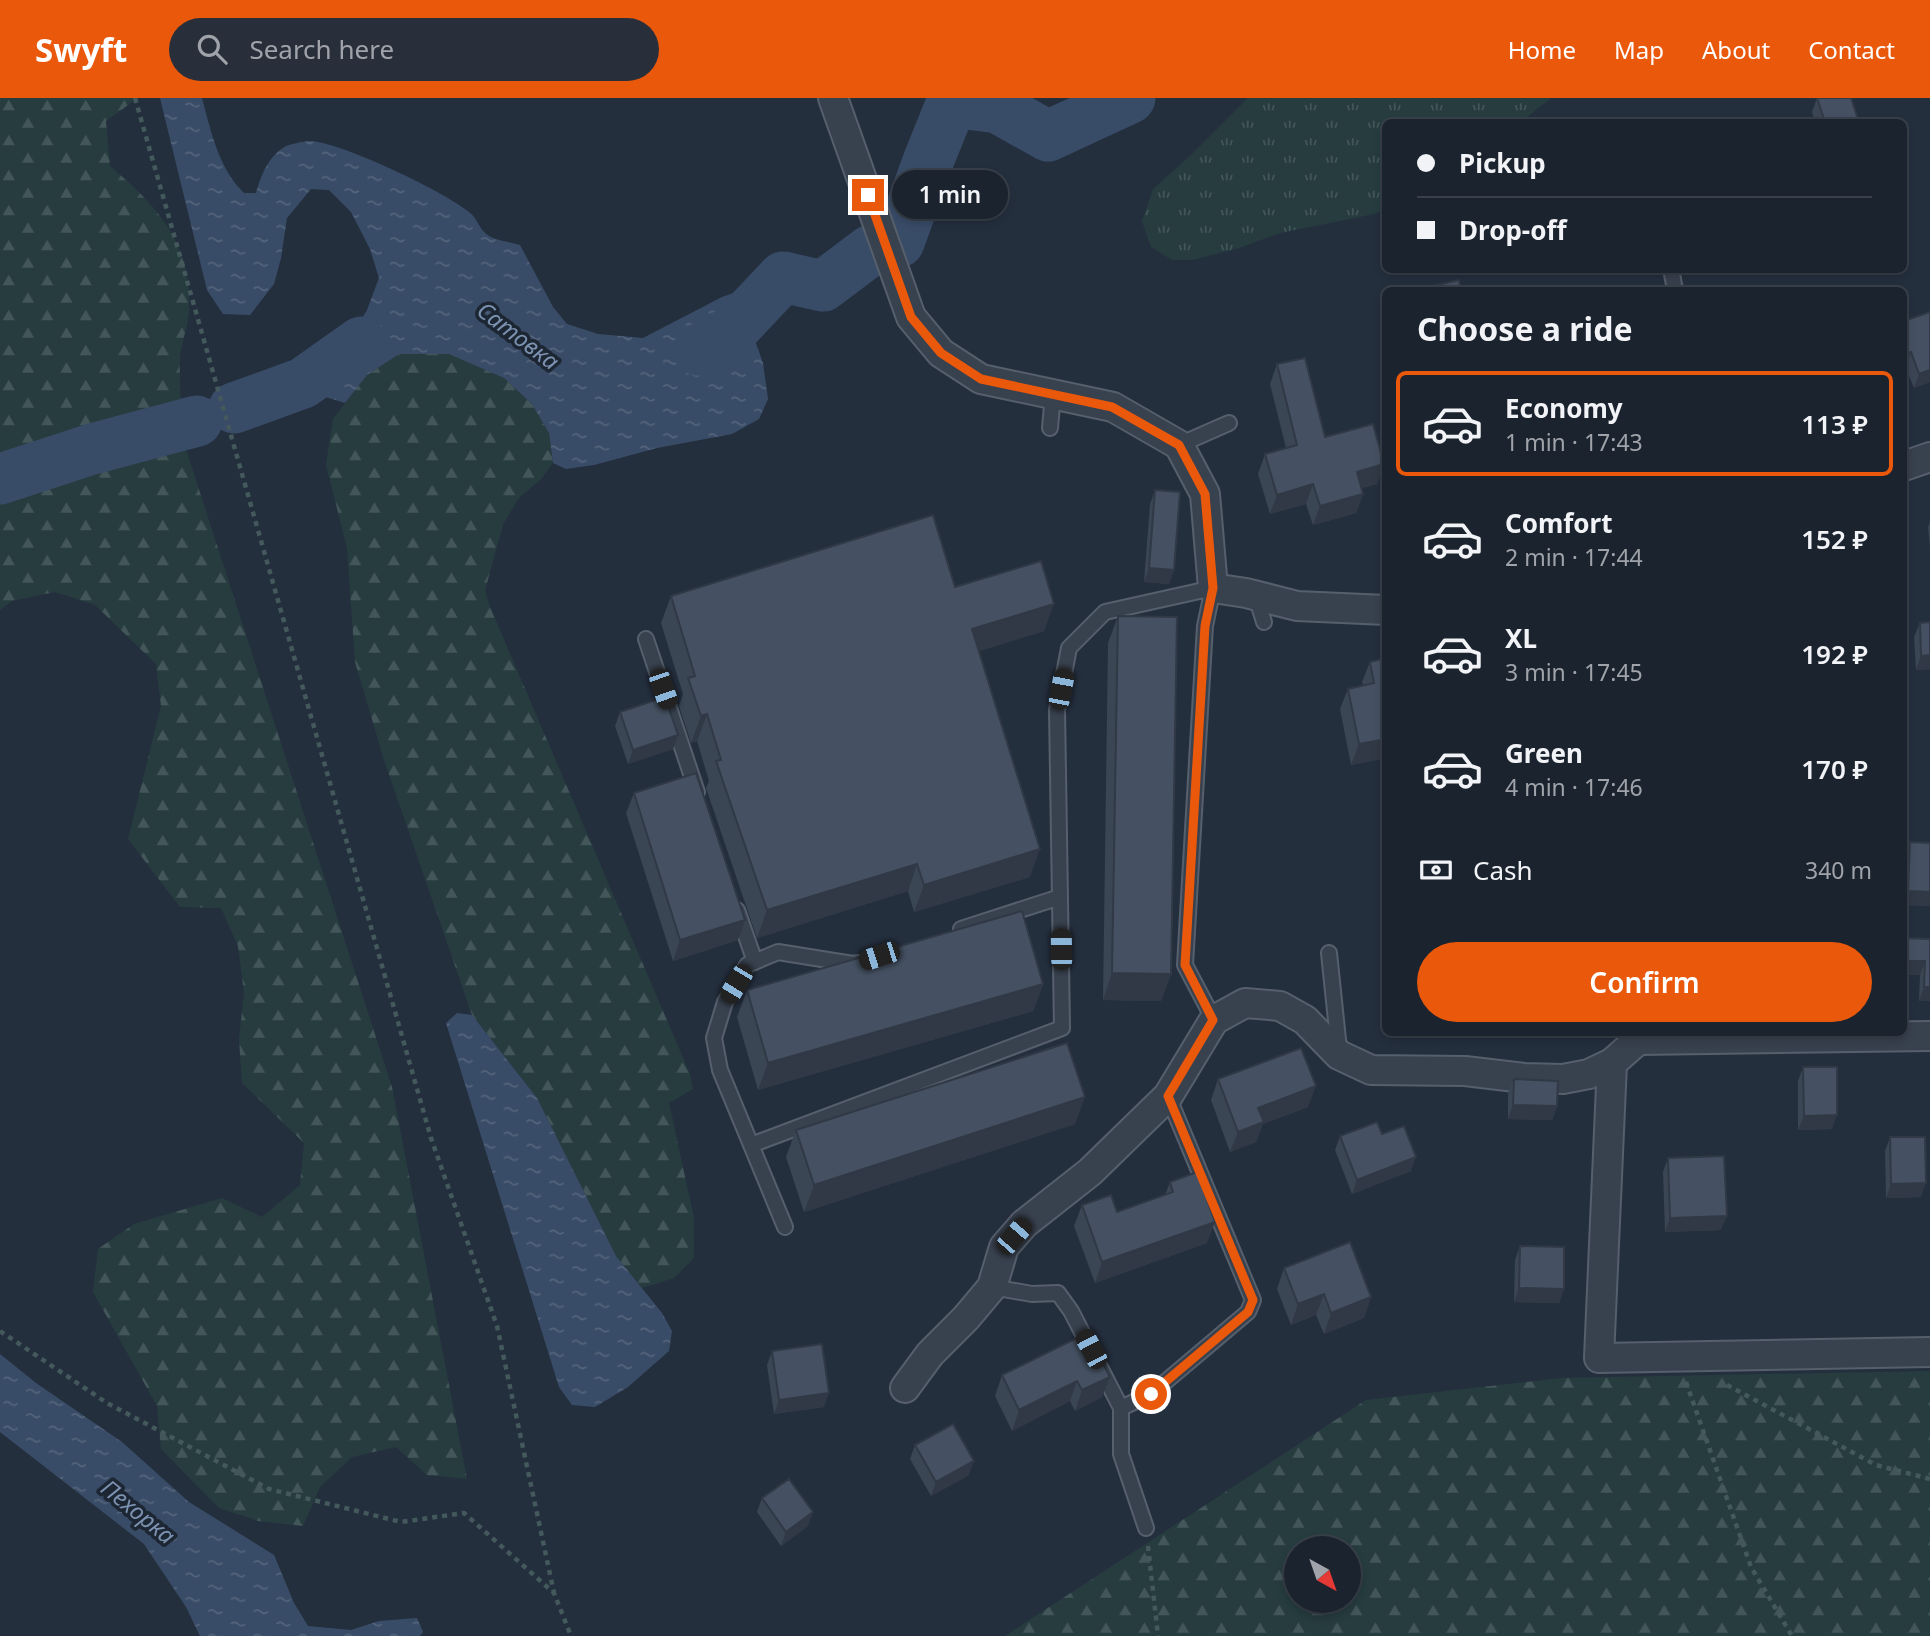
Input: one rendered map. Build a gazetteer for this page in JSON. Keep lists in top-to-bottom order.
{
  "water": ["Сатовка", "Пехорка"],
  "north": "bottom right",
  "page": {
    "header": "Swyft",
    "search": "Search here",
    "nav": [
      "Home",
      "Map",
      "About",
      "Contact"
    ],
    "banner": ["Pickup", "Drop-off"],
    "bubble": "1 min",
    "heading": "Choose a ride",
    "list": [
      {
        "name": "Economy",
        "note": "1 min · 17:43",
        "value": "113 ₽"
      },
      {
        "name": "Comfort",
        "note": "2 min · 17:44",
        "value": "152 ₽"
      },
      {
        "name": "XL",
        "note": "3 min · 17:45",
        "value": "192 ₽"
      },
      {
        "name": "Green",
        "note": "4 min · 17:46",
        "value": "170 ₽"
      }
    ],
    "pay": ["Cash", "340 m"],
    "buttons": "Confirm"
  }
}
